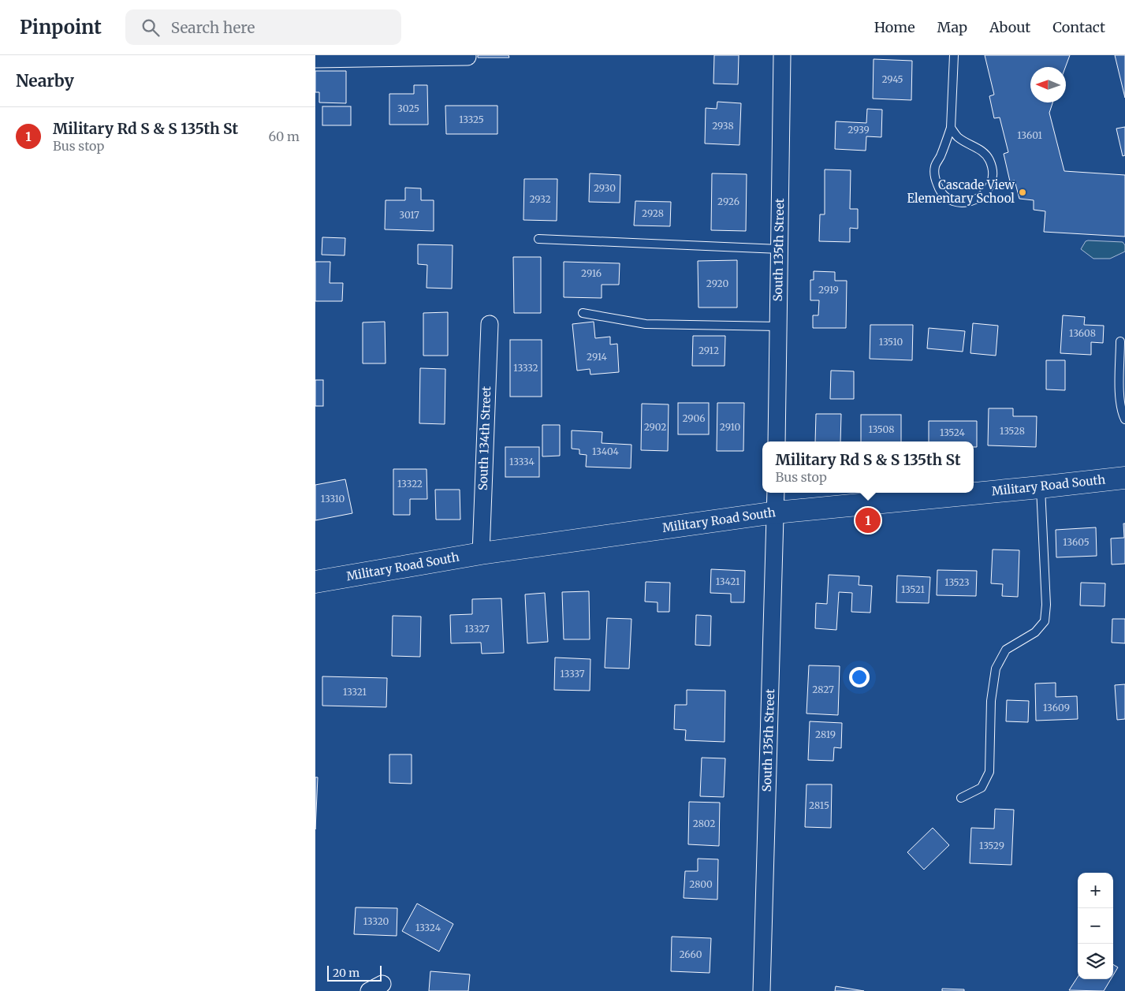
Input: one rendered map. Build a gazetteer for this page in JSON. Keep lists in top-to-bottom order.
{
  "streets": {
    "street": ["South 135th Street", "South 134th Street", "Military Road South"]
  },
  "crossings": [
    ["South 135th Street", "Military Road South"],
    ["South 134th Street", "Military Road South"]
  ],
  "places": ["Cascade View Elementary School"],
  "house_numbers": [
    "2945",
    "3025",
    "13325",
    "2938",
    "2939",
    "13601",
    "2930",
    "2932",
    "2926",
    "2928",
    "3017",
    "2916",
    "2920",
    "2919",
    "13608",
    "13510",
    "2912",
    "2914",
    "13332",
    "2906",
    "2902",
    "2910",
    "13508",
    "13528",
    "13524",
    "13404",
    "13334",
    "13322",
    "13310",
    "13605",
    "13421",
    "13523",
    "13521",
    "13327",
    "13337",
    "2827",
    "13321",
    "13609",
    "2819",
    "2815",
    "2802",
    "13529",
    "2800",
    "13320",
    "13324",
    "2660"
  ],
  "scale_bar": "20 m",
  "north": "left",
  "page": {
    "header": "Pinpoint",
    "search": "Search here",
    "nav": [
      "Home",
      "Map",
      "About",
      "Contact"
    ],
    "heading": "Nearby",
    "list": [
      {
        "mark": "1",
        "name": "Military Rd S & S 135th St",
        "note": "Bus stop",
        "value": "60 m"
      }
    ],
    "popup": ["Military Rd S & S 135th St", "Bus stop"],
    "pins": "1",
    "map_buttons": ["+", "−"],
    "scale": "20 m"
  }
}
